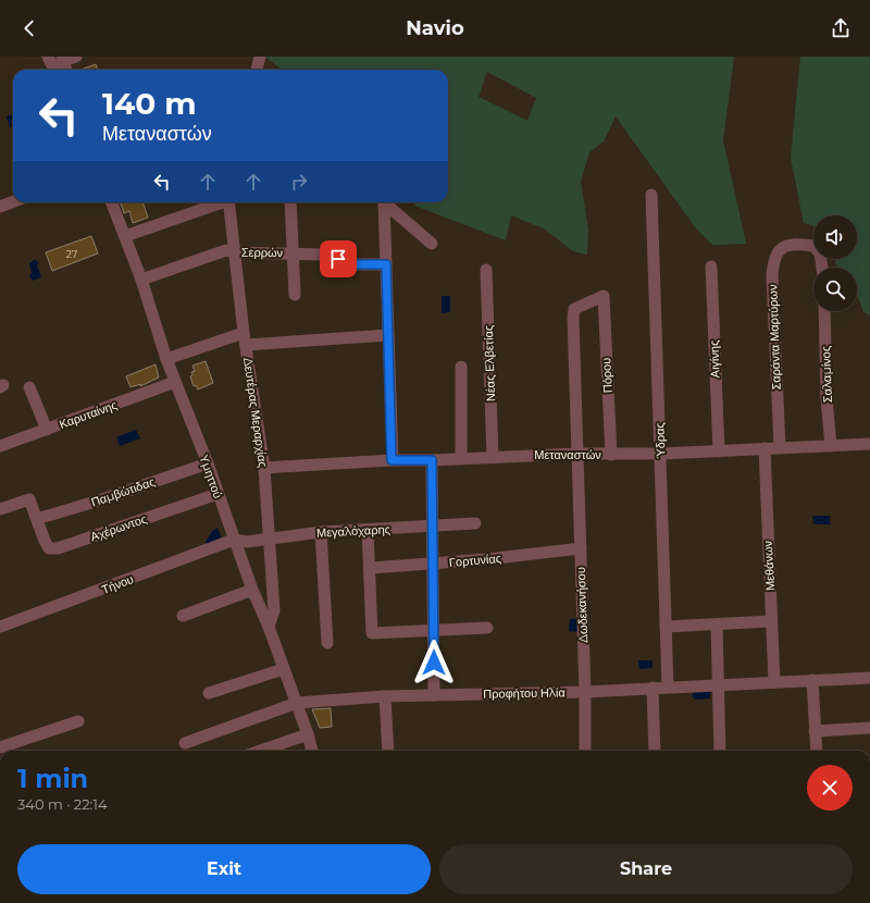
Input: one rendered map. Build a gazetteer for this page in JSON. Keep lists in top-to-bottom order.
{
  "streets": {
    "street": [
      "Σερρών",
      "Σαράντα Μαρτύρων",
      "Αιγίνης",
      "Νέας Ελβετίας",
      "Σαλαμίνος",
      "Πόρου",
      "Δευτέρας Μεραρχίας",
      "Καρυταίνης",
      "Ύδρας",
      "Μεταναστών",
      "Υμηττού",
      "Παμβώτιδας",
      "Αχέρωντος",
      "Μεγαλόχαρης",
      "Γορτυνίας",
      "Μεθάνων",
      "Τήνου",
      "Δωδεκανήσου",
      "Προφήτου Ηλία"
    ]
  },
  "crossings": [
    ["Σερρών", "Δευτέρας Μεραρχίας"],
    ["Σερρών", "Υμηττού"],
    ["Σαράντα Μαρτύρων", "Μεταναστών"],
    ["Αιγίνης", "Μεταναστών"],
    ["Νέας Ελβετίας", "Μεταναστών"],
    ["Σαλαμίνος", "Μεταναστών"],
    ["Πόρου", "Μεταναστών"],
    ["Πόρου", "Δωδεκανήσου"],
    ["Δευτέρας Μεραρχίας", "Μεταναστών"],
    ["Δευτέρας Μεραρχίας", "Υμηττού"],
    ["Δευτέρας Μεραρχίας", "Μεγαλόχαρης"],
    ["Καρυταίνης", "Υμηττού"],
    ["Ύδρας", "Μεταναστών"],
    ["Ύδρας", "Προφήτου Ηλία"],
    ["Μεταναστών", "Μεθάνων"],
    ["Μεταναστών", "Δωδεκανήσου"],
    ["Υμηττού", "Παμβώτιδας"],
    ["Υμηττού", "Αχέρωντος"],
    ["Υμηττού", "Μεγαλόχαρης"],
    ["Υμηττού", "Τήνου"],
    ["Υμηττού", "Προφήτου Ηλία"],
    ["Παμβώτιδας", "Αχέρωντος"],
    ["Μεγαλόχαρης", "Τήνου"],
    ["Γορτυνίας", "Δωδεκανήσου"],
    ["Μεθάνων", "Προφήτου Ηλία"],
    ["Δωδεκανήσου", "Προφήτου Ηλία"]
  ],
  "house_numbers": ["27"],
  "page": {
    "header": "Navio",
    "turn": ["140 m", "Μεταναστών"],
    "heading": ["1 min", "340 m · 22:14"],
    "buttons": ["Exit", "Share"]
  }
}
